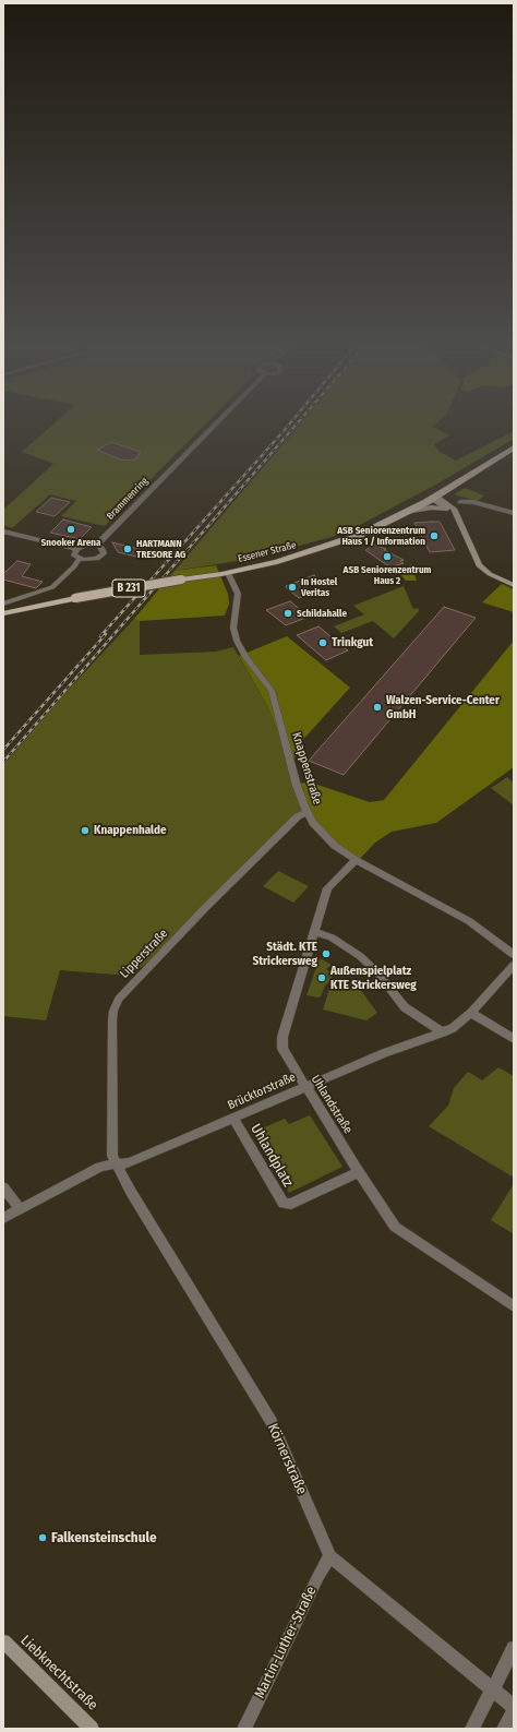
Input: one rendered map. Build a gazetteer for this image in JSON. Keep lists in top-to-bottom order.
{
  "streets": {
    "main road": ["Essener Straße", "B 231", "Liebknechtstraße"],
    "street": [
      "Brammenring",
      "Knappenstraße",
      "Lipperstraße",
      "Brücktorstraße",
      "Uhlandstraße",
      "Uhlandplatz",
      "Körnerstraße",
      "Martin-Luther-Straße"
    ]
  },
  "crossings": [
    ["Essener Straße", "Knappenstraße"],
    ["Knappenstraße", "Lipperstraße"],
    ["Knappenstraße", "Uhlandstraße"],
    ["Lipperstraße", "Brücktorstraße"],
    ["Lipperstraße", "Körnerstraße"],
    ["Brücktorstraße", "Uhlandstraße"],
    ["Brücktorstraße", "Uhlandplatz"],
    ["Brücktorstraße", "Körnerstraße"],
    ["Uhlandstraße", "Uhlandplatz"],
    ["Körnerstraße", "Martin-Luther-Straße"]
  ],
  "places": [
    "Snooker Arena",
    "ASB Seniorenzentrum Haus 1 / Information",
    "HARTMANN TRESORE AG",
    "ASB Seniorenzentrum Haus 2",
    "In Hostel Veritas",
    "Schildahalle",
    "Trinkgut",
    "Walzen-Service-Center GmbH",
    "Knappenhalde",
    "Städt. KTE Strickersweg",
    "Außenspielplatz KTE Strickersweg",
    "Falkensteinschule"
  ]
}
